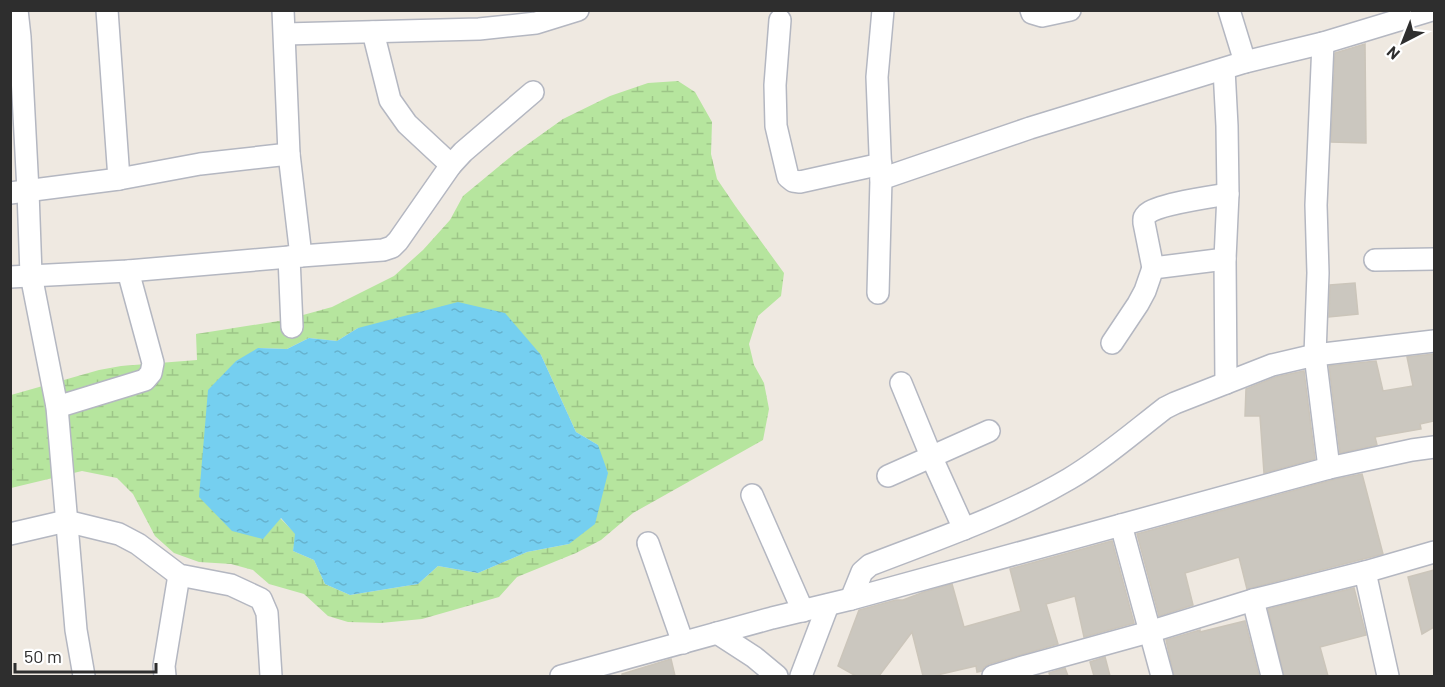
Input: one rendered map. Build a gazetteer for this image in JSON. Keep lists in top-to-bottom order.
{
  "scale_bar": "50 m",
  "north": "bottom left"
}
